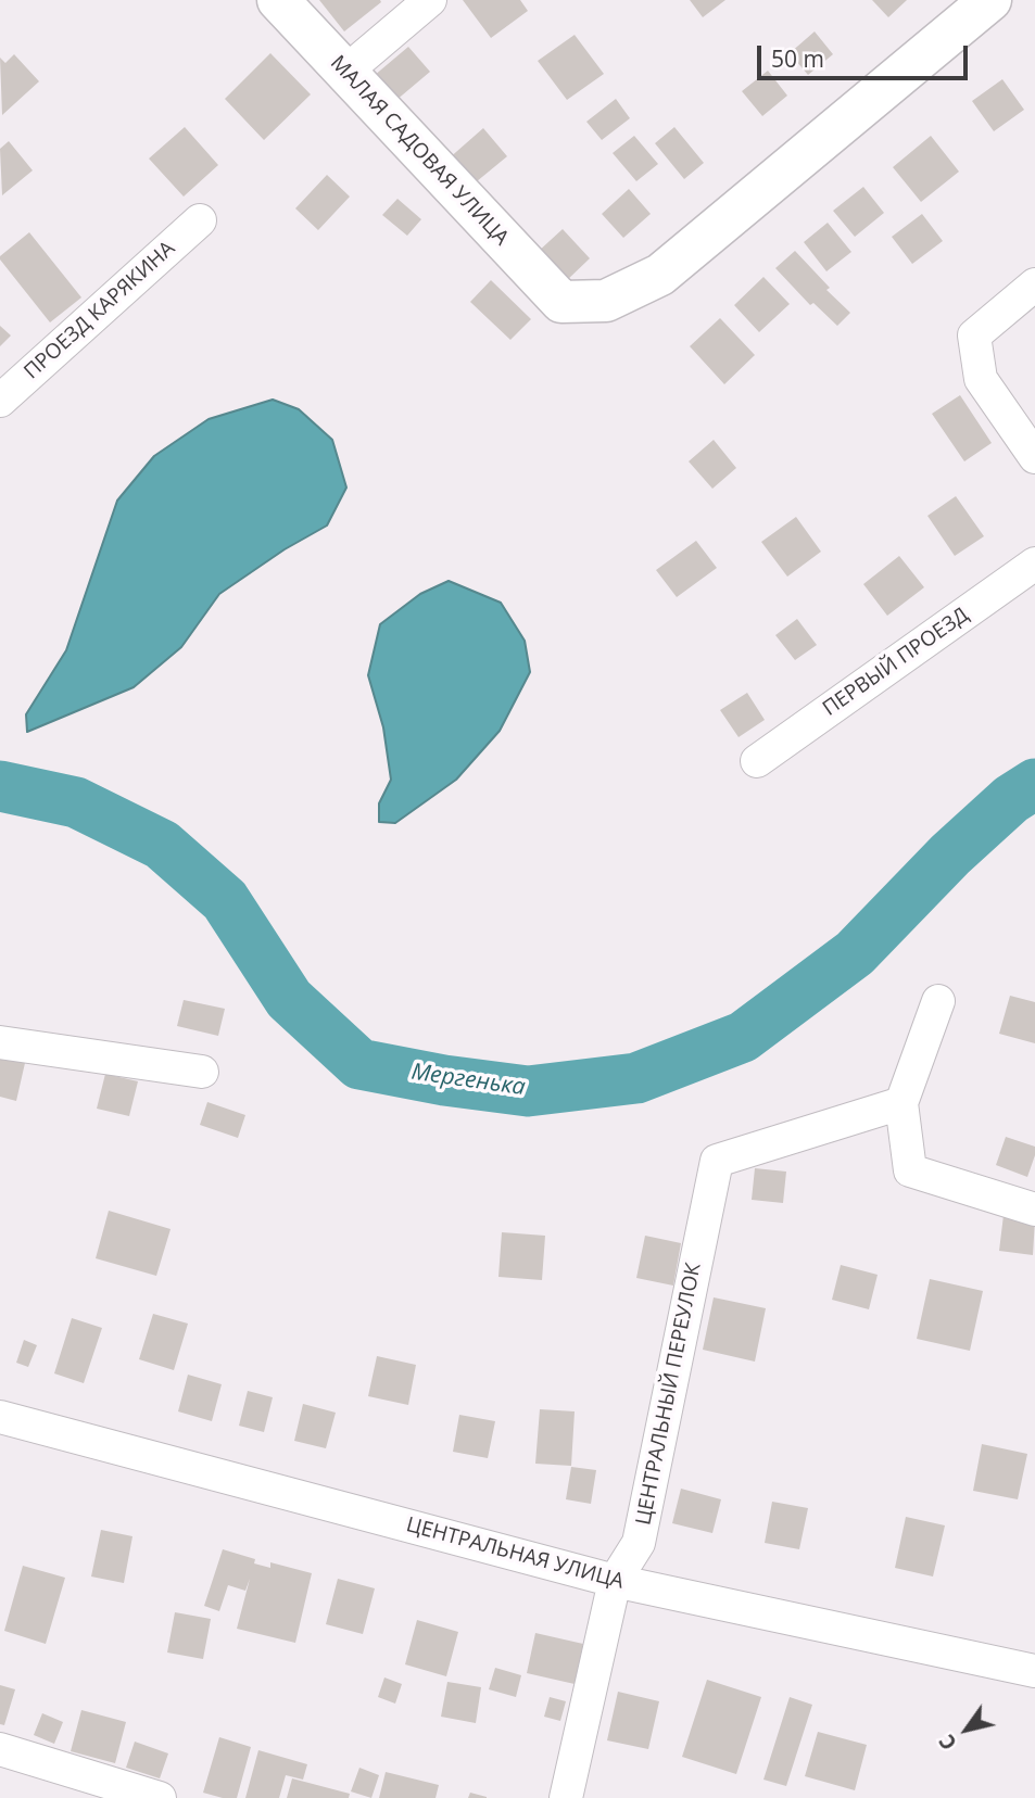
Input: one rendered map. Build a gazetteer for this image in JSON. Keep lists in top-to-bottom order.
{
  "streets": {
    "main road": ["МАЛАЯ САДОВАЯ УЛИЦА"],
    "street": [
      "ПРОЕЗД КАРЯКИНА",
      "ПЕРВЫЙ ПРОЕЗД",
      "ЦЕНТРАЛЬНЫЙ ПЕРЕУЛОК",
      "ЦЕНТРАЛЬНАЯ УЛИЦА"
    ]
  },
  "crossings": [
    ["ЦЕНТРАЛЬНЫЙ ПЕРЕУЛОК", "ЦЕНТРАЛЬНАЯ УЛИЦА"]
  ],
  "water": ["Мергенька"],
  "scale_bar": "50 m",
  "north": "bottom left"
}
